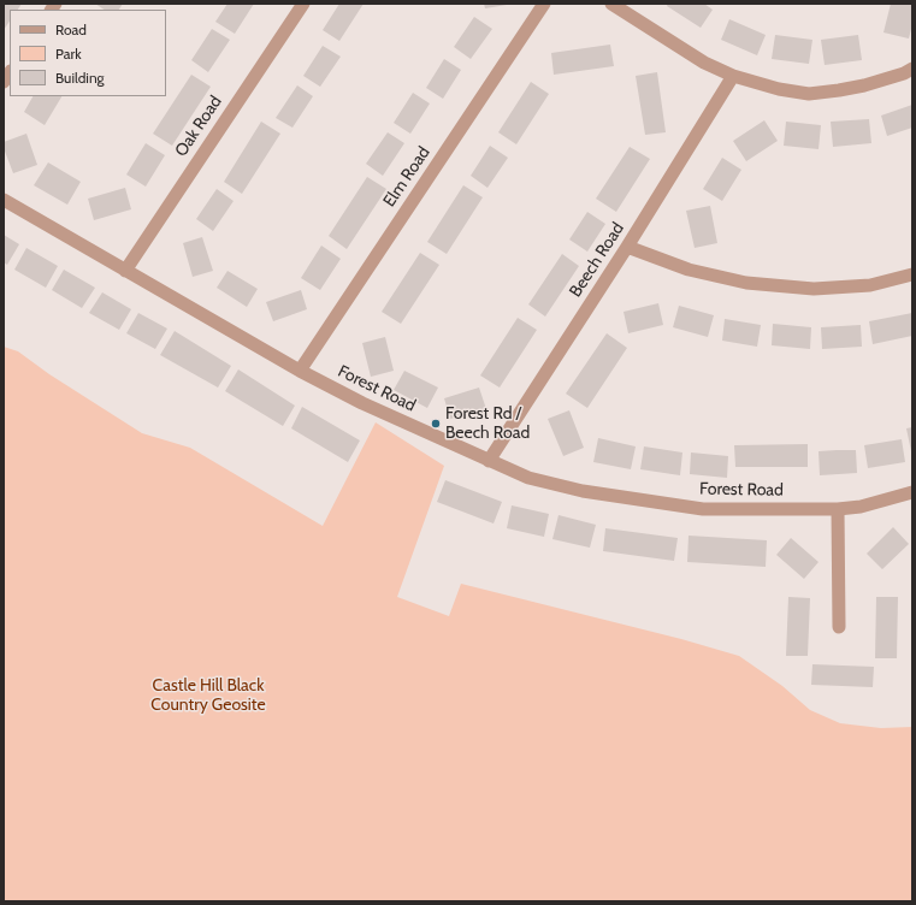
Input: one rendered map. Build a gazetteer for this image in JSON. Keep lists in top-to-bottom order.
{
  "streets": {
    "street": [
      "Oak Road",
      "Elm Road",
      "Beech Road",
      "Forest Road"
    ]
  },
  "crossings": [
    ["Oak Road", "Forest Road"],
    ["Elm Road", "Forest Road"],
    ["Beech Road", "Forest Road"]
  ],
  "parks": ["Castle Hill Black Country Geosite"],
  "places": ["Forest Rd / Beech Road"],
  "legend": ["Road", "Park", "Building"]
}
